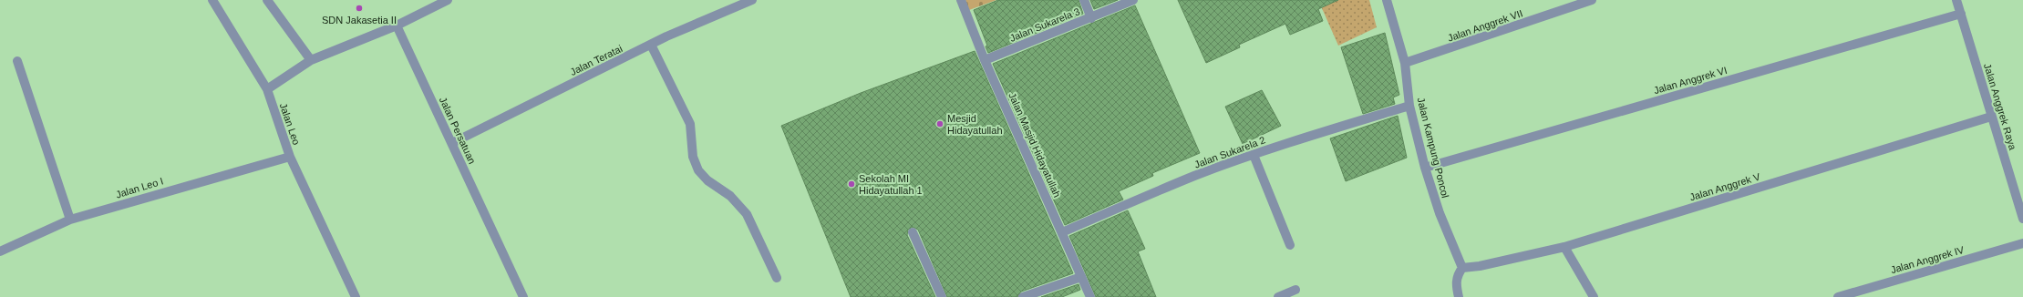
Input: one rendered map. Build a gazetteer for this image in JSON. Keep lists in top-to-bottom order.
{
  "streets": {
    "street": [
      "Jalan Sukarela 3",
      "Jalan Anggrek VII",
      "Jalan Teratai",
      "Jalan Anggrek VI",
      "Jalan Anggrek Raya",
      "Jalan Leo",
      "Jalan Persatuan",
      "Jalan Masjid Hidayatullah",
      "Jalan Kampung Poncol",
      "Jalan Sukarela 2",
      "Jalan Anggrek V",
      "Jalan Leo I",
      "Jalan Anggrek IV"
    ]
  },
  "crossings": [
    ["Jalan Sukarela 3", "Jalan Masjid Hidayatullah"],
    ["Jalan Anggrek VII", "Jalan Kampung Poncol"],
    ["Jalan Teratai", "Jalan Persatuan"],
    ["Jalan Anggrek VI", "Jalan Anggrek Raya"],
    ["Jalan Anggrek VI", "Jalan Kampung Poncol"],
    ["Jalan Anggrek Raya", "Jalan Anggrek V"],
    ["Jalan Leo", "Jalan Leo I"],
    ["Jalan Masjid Hidayatullah", "Jalan Sukarela 2"],
    ["Jalan Kampung Poncol", "Jalan Sukarela 2"],
    ["Jalan Kampung Poncol", "Jalan Anggrek V"]
  ],
  "places": ["SDN Jakasetia II", "Mesjid Hidayatullah", "Sekolah MI Hidayatullah 1"]
}
